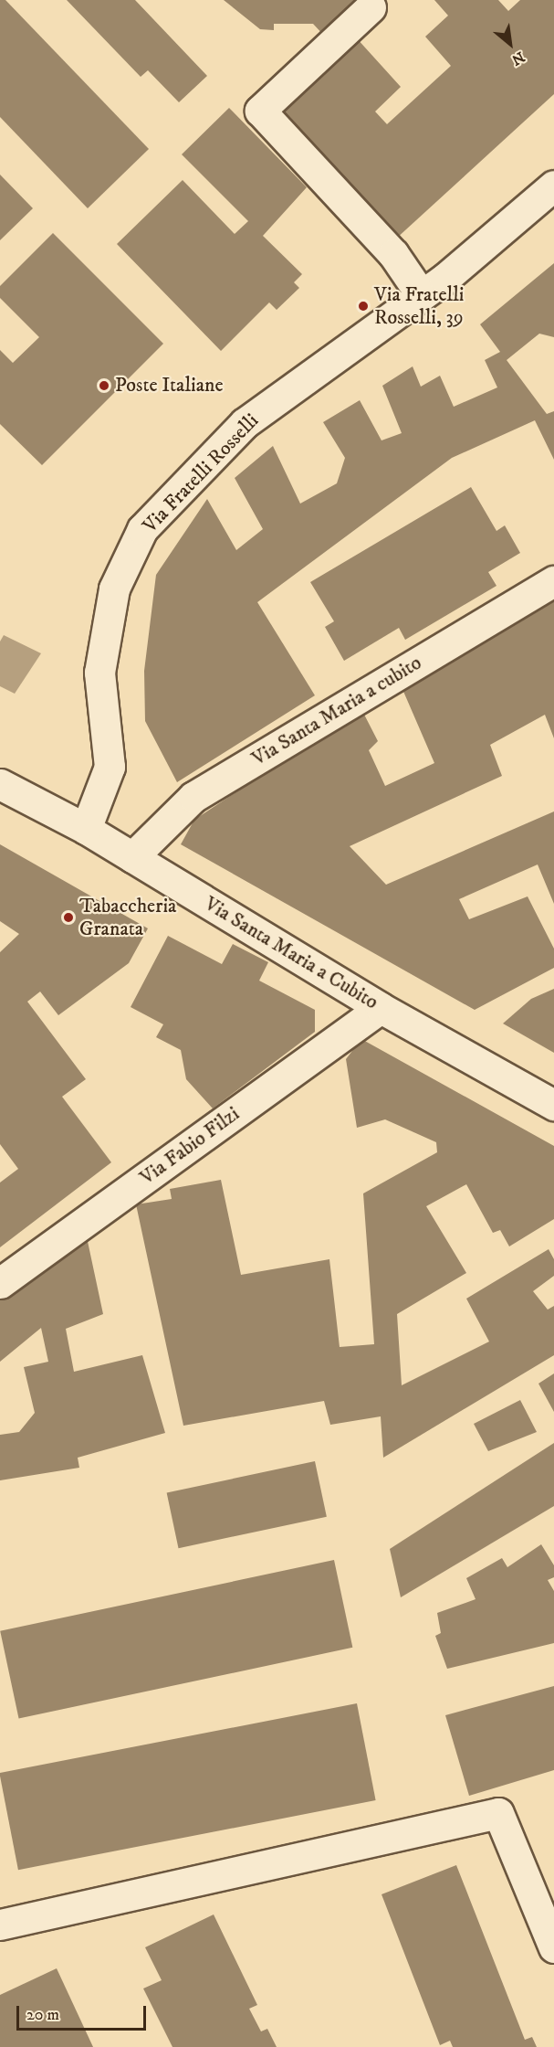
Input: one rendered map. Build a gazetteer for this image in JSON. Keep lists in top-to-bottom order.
{
  "streets": {
    "street": [
      "Via Fratelli Rosselli",
      "Via Santa Maria a cubito",
      "Via Santa Maria a Cubito",
      "Via Fabio Filzi"
    ]
  },
  "crossings": [
    ["Via Fratelli Rosselli", "Via Santa Maria a Cubito"],
    ["Via Santa Maria a cubito", "Via Santa Maria a Cubito"],
    ["Via Santa Maria a Cubito", "Via Fabio Filzi"]
  ],
  "places": ["Via Fratelli Rosselli, 39", "Poste Italiane", "Tabaccheria Granata"],
  "scale_bar": "20 m",
  "north": "bottom right"
}
